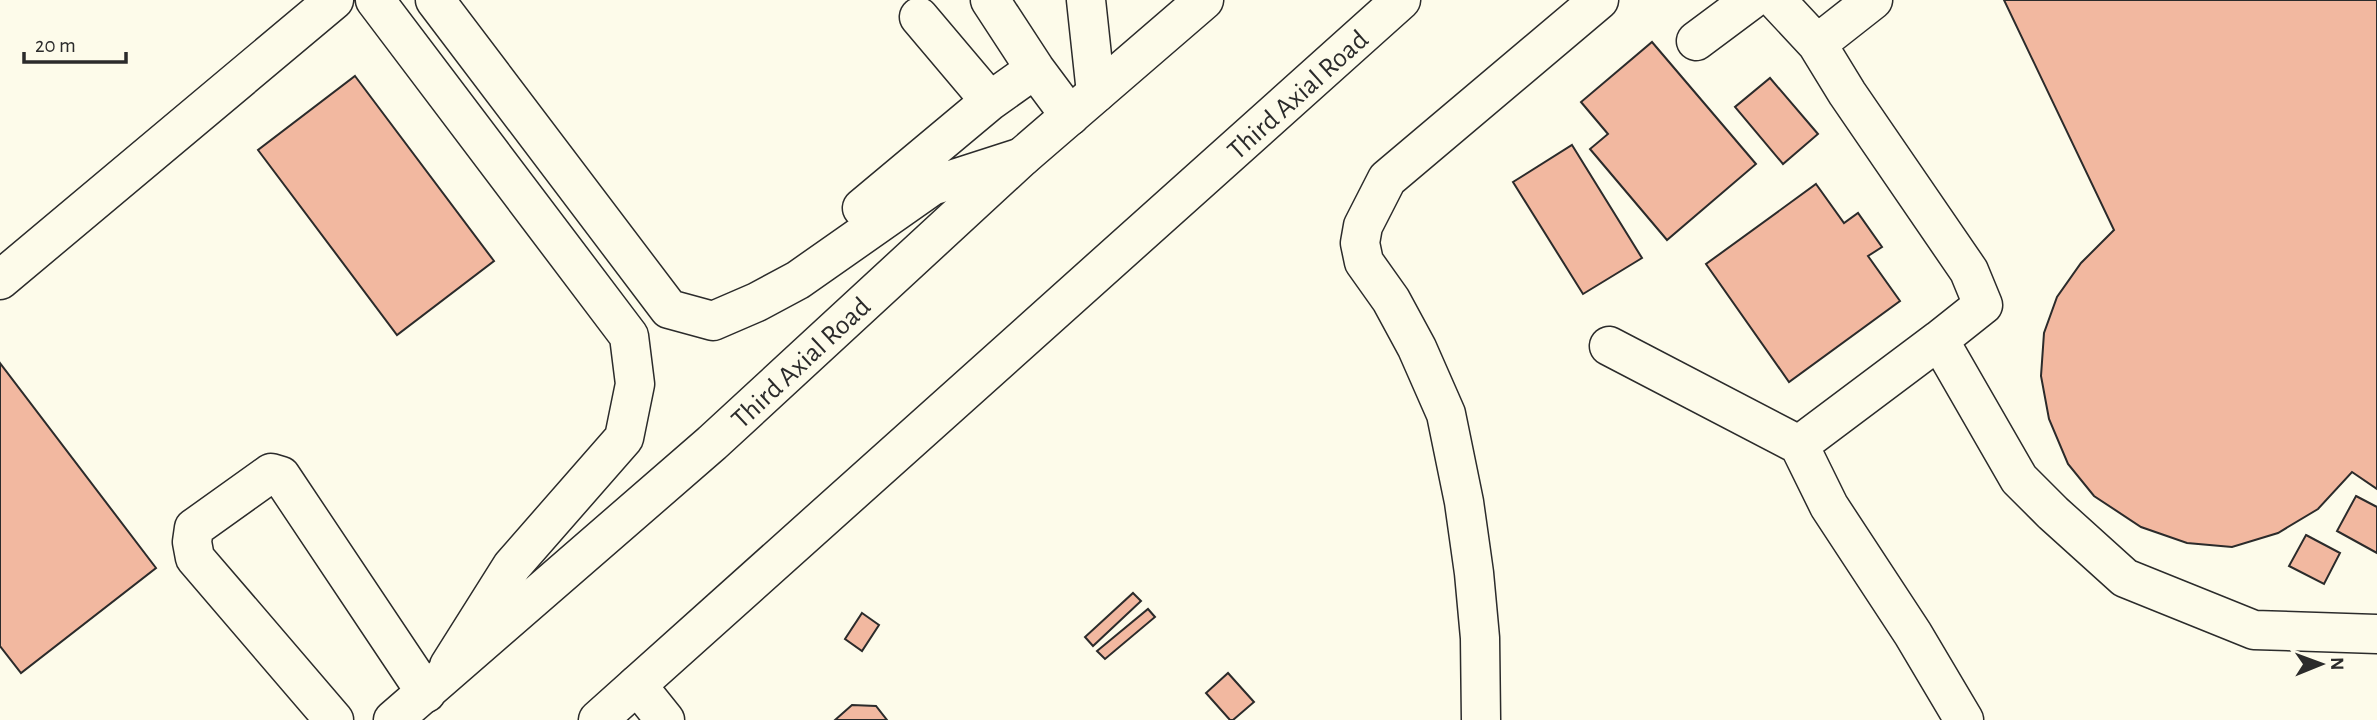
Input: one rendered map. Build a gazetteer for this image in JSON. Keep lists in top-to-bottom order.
{
  "streets": {
    "main road": ["Third Axial Road"]
  },
  "scale_bar": "20 m",
  "north": "right"
}
